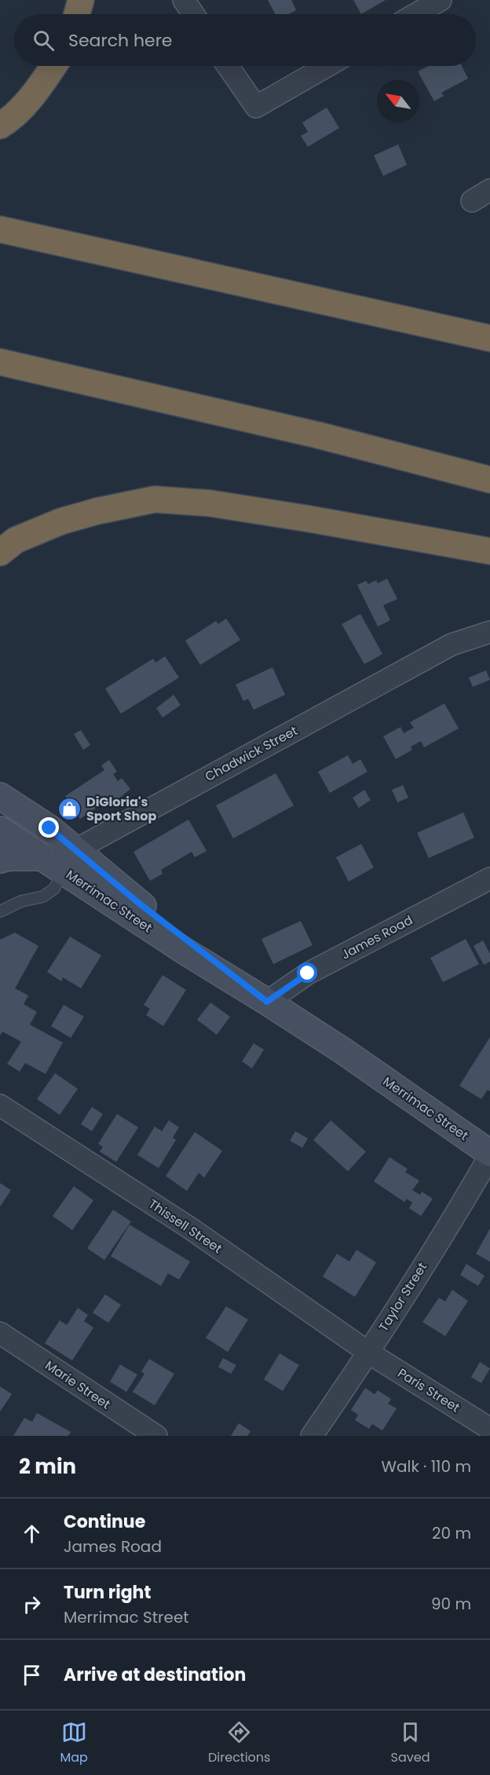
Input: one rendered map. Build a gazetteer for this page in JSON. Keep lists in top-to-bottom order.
{
  "streets": {
    "main road": ["Merrimac Street"],
    "street": [
      "Chadwick Street",
      "James Road",
      "Thissell Street",
      "Taylor Street",
      "Marie Street",
      "Paris Street"
    ]
  },
  "crossings": [
    ["Chadwick Street", "Merrimac Street"],
    ["Merrimac Street", "James Road"],
    ["Merrimac Street", "Taylor Street"],
    ["Thissell Street", "Taylor Street"],
    ["Thissell Street", "Paris Street"],
    ["Taylor Street", "Paris Street"]
  ],
  "places": {
    "shop": ["DiGloria's Sport Shop"]
  },
  "north": "top left",
  "page": {
    "search": "Search here",
    "heading": ["2 min", "Walk · 110 m"],
    "list": [
      ["Continue", "James Road", "20 m"],
      ["Turn right", "Merrimac Street", "90 m"],
      "Arrive at destination"
    ],
    "nav": ["Map", "Directions", "Saved"]
  }
}
